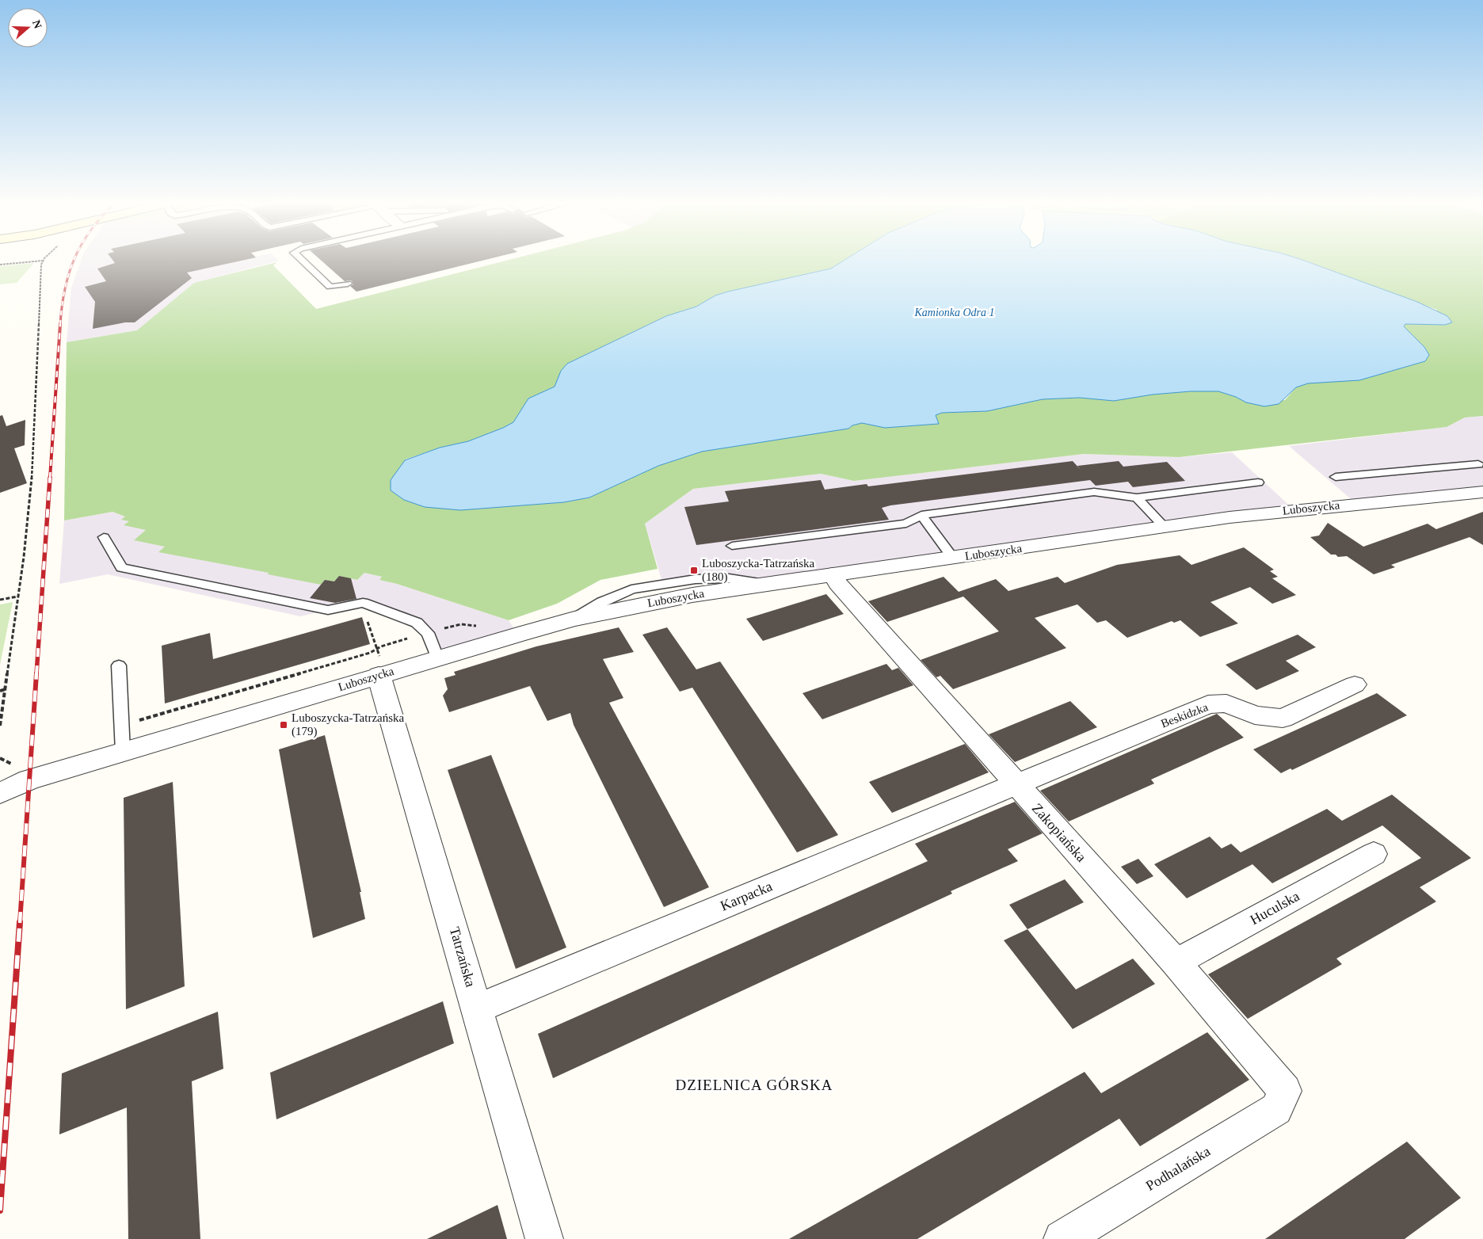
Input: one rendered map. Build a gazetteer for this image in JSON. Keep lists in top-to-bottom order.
{
  "streets": {
    "street": [
      "Luboszycka",
      "Beskidzka",
      "Zakopiańska",
      "Karpacka",
      "Huculska",
      "Tatrzańska",
      "Podhalańska"
    ]
  },
  "crossings": [
    ["Luboszycka", "Zakopiańska"],
    ["Luboszycka", "Tatrzańska"],
    ["Beskidzka", "Zakopiańska"],
    ["Beskidzka", "Karpacka"],
    ["Zakopiańska", "Karpacka"],
    ["Zakopiańska", "Huculska"],
    ["Zakopiańska", "Podhalańska"],
    ["Karpacka", "Tatrzańska"]
  ],
  "districts": ["DZIELNICA GÓRSKA"],
  "water": ["Kamionka Odra 1"],
  "places": {
    "transit": ["Luboszycka-Tatrzańska (180)", "Luboszycka-Tatrzańska (179)"]
  },
  "north": "right"
}
